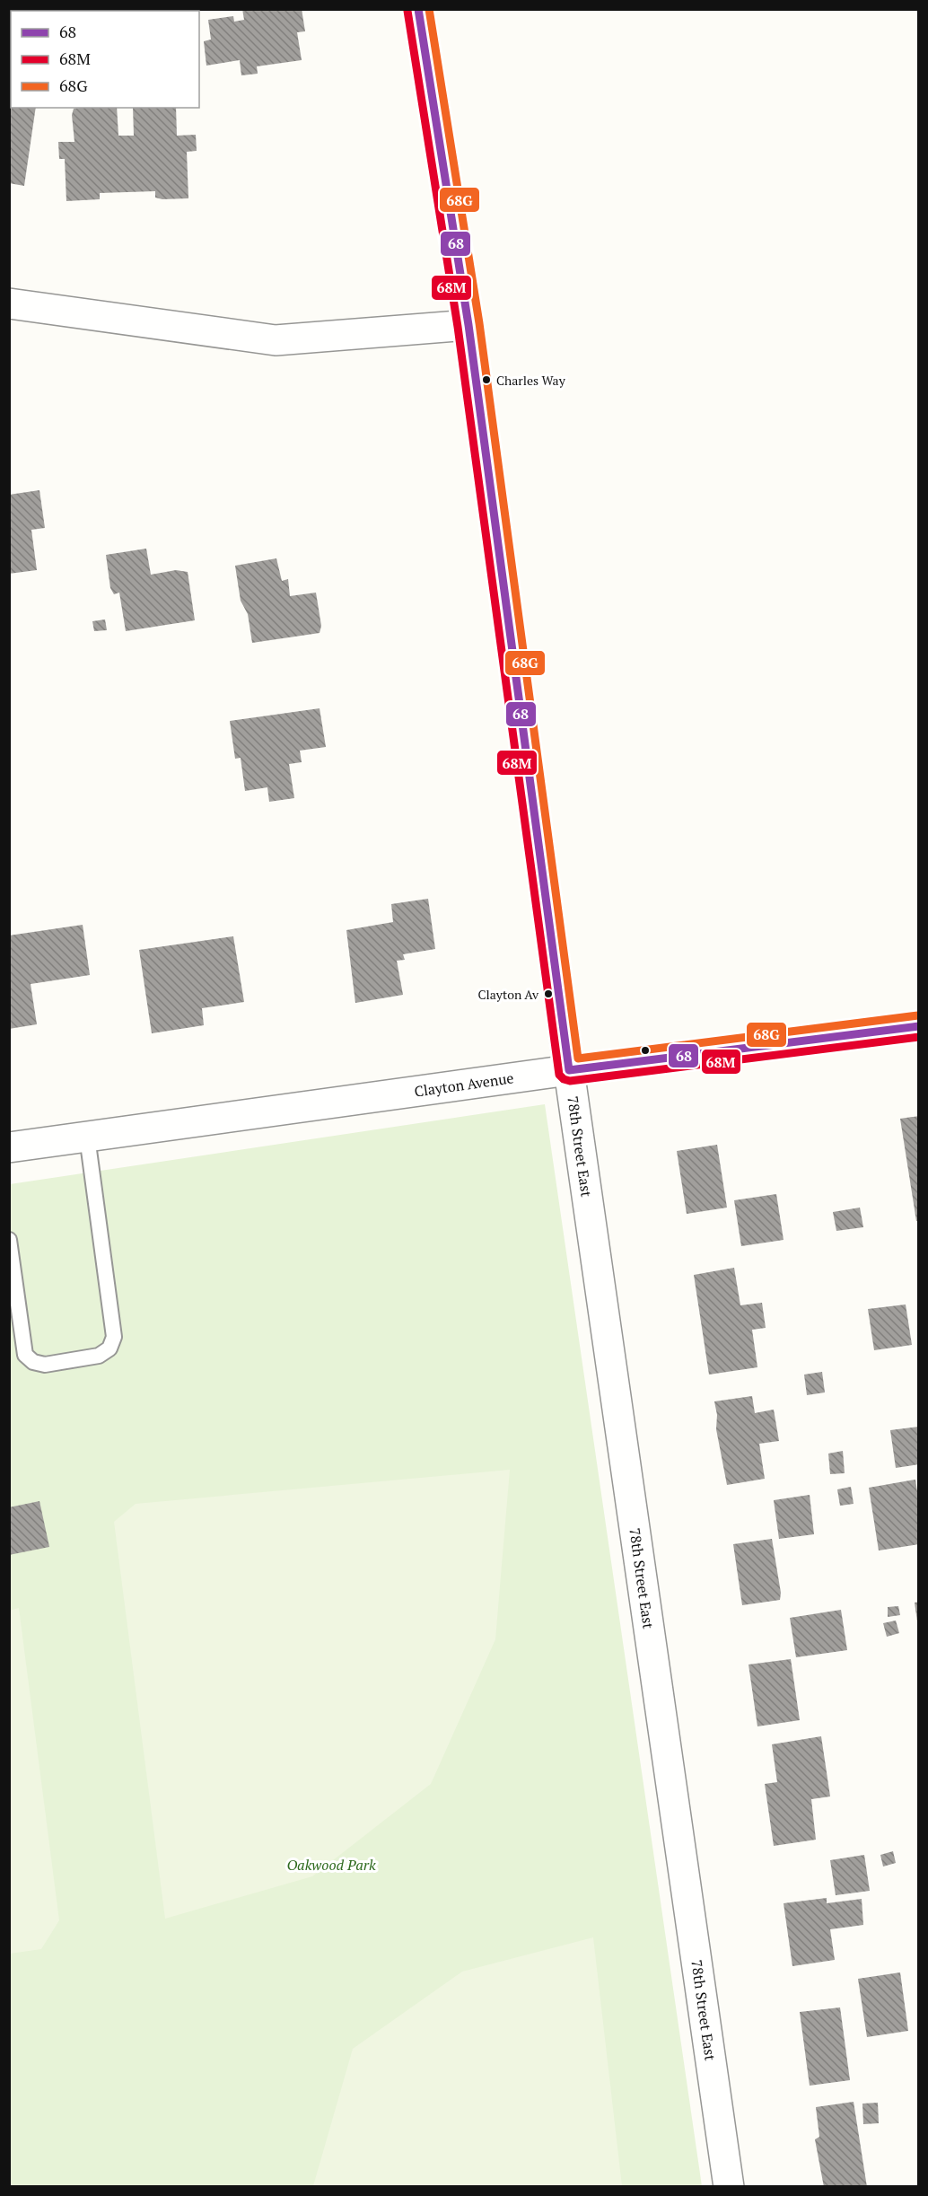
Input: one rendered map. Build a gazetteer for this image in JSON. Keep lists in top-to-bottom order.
{
  "streets": {
    "street": ["Clayton Avenue", "78th Street East"]
  },
  "crossings": [
    ["Clayton Avenue", "78th Street East"]
  ],
  "parks": ["Oakwood Park"],
  "places": ["Charles Way", "Clayton Av"],
  "lines": ["transit line 68", "transit line 68G", "transit line 68M"],
  "legend": ["68", "68M", "68G"]
}
